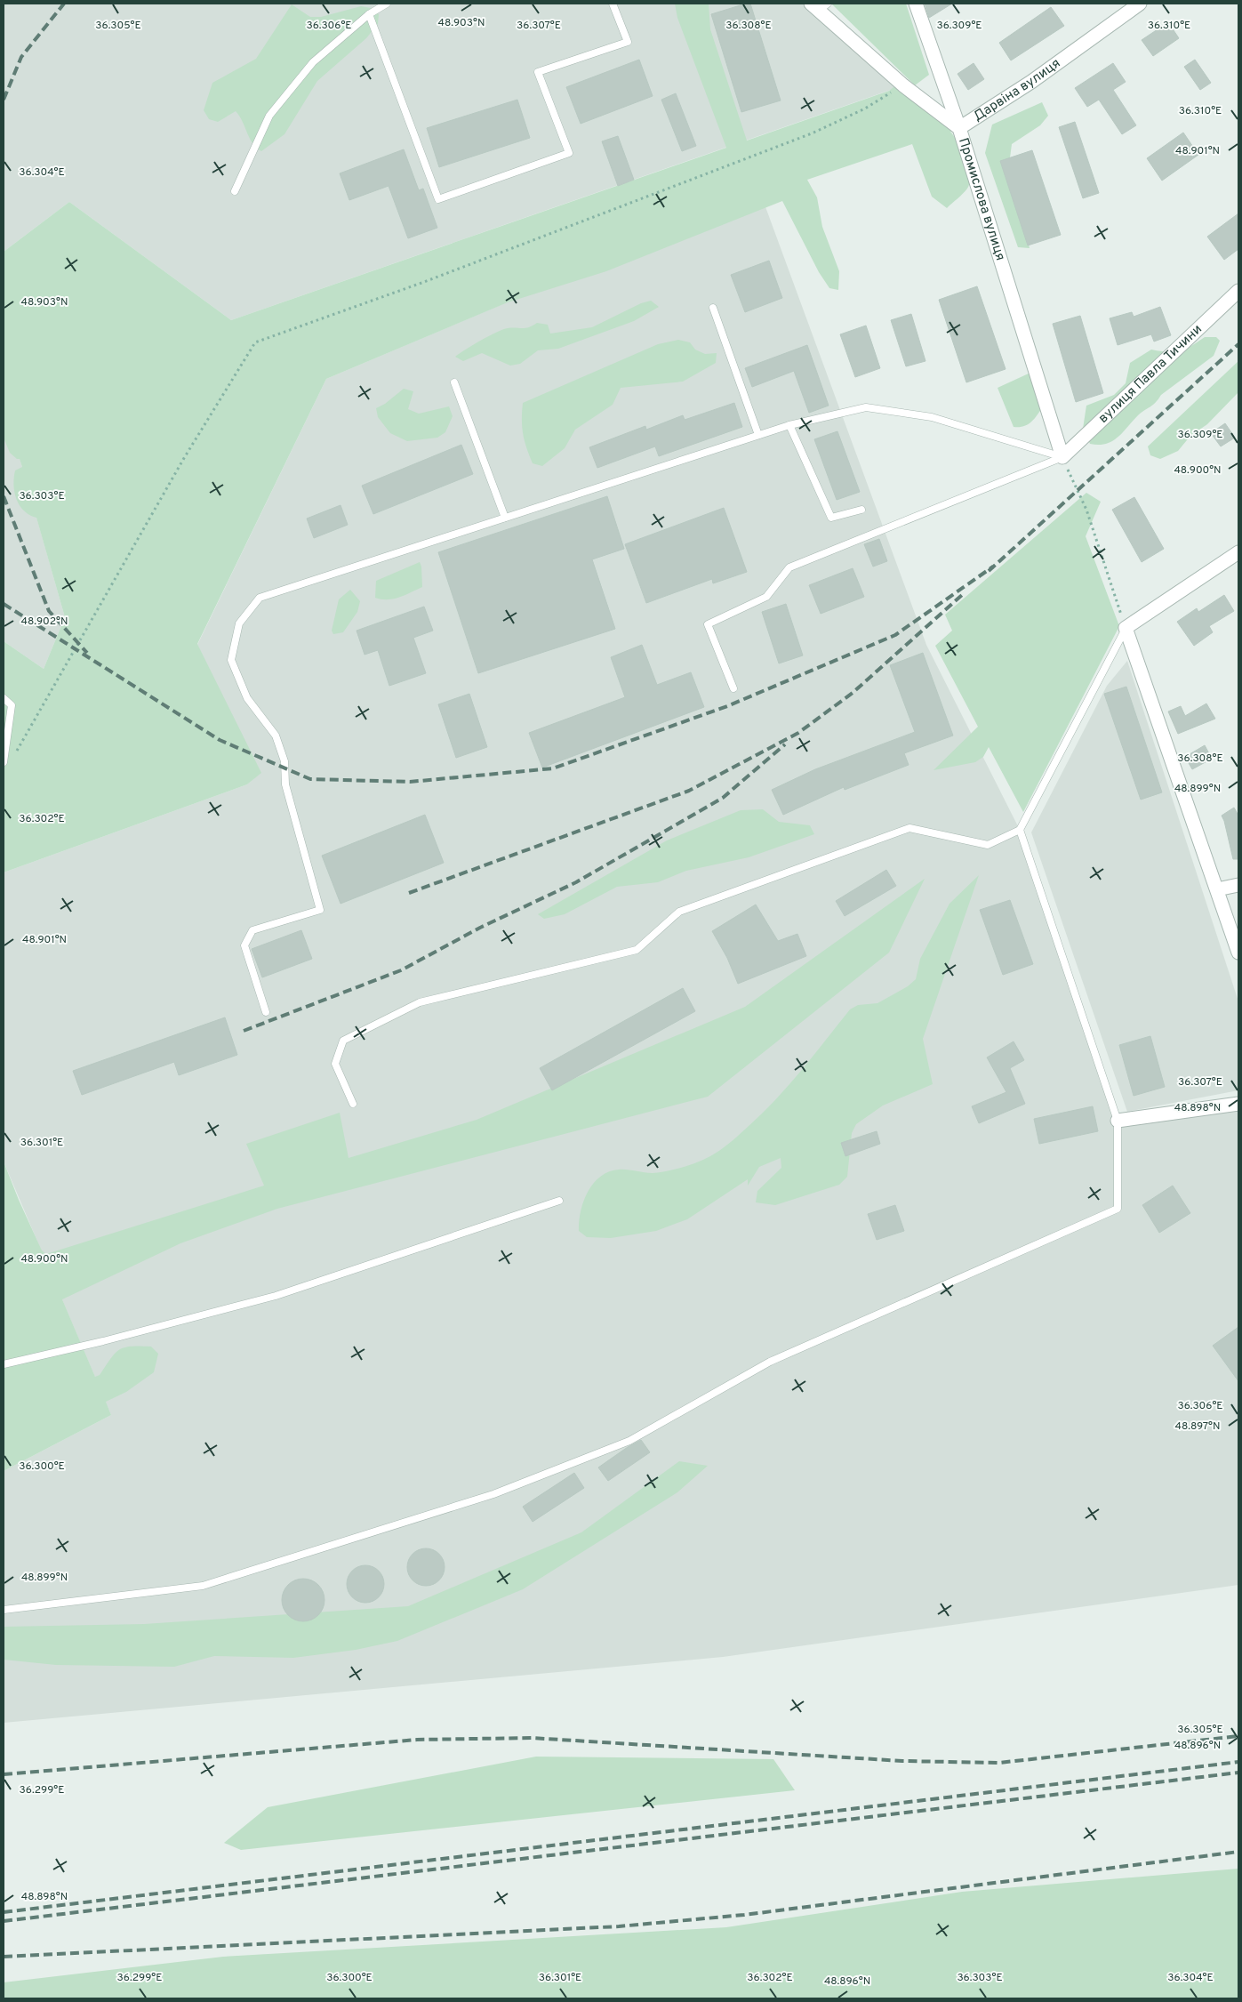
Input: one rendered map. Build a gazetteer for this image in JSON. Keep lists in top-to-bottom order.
{
  "streets": {
    "street": ["Дарвіна вулиця", "Промислова вулиця", "вулиця Павла Тичини"]
  },
  "crossings": [
    ["Дарвіна вулиця", "Промислова вулиця"],
    ["Промислова вулиця", "вулиця Павла Тичини"]
  ],
  "coordinates": [
    "48.903°N",
    "36.310°E",
    "36.305°E",
    "36.306°E",
    "36.307°E",
    "36.308°E",
    "36.309°E",
    "48.901°N",
    "36.304°E",
    "48.900°N",
    "36.303°E",
    "48.902°N",
    "48.899°N",
    "36.302°E",
    "48.898°N",
    "36.301°E",
    "48.897°N",
    "36.300°E",
    "48.896°N",
    "36.299°E"
  ]
}
